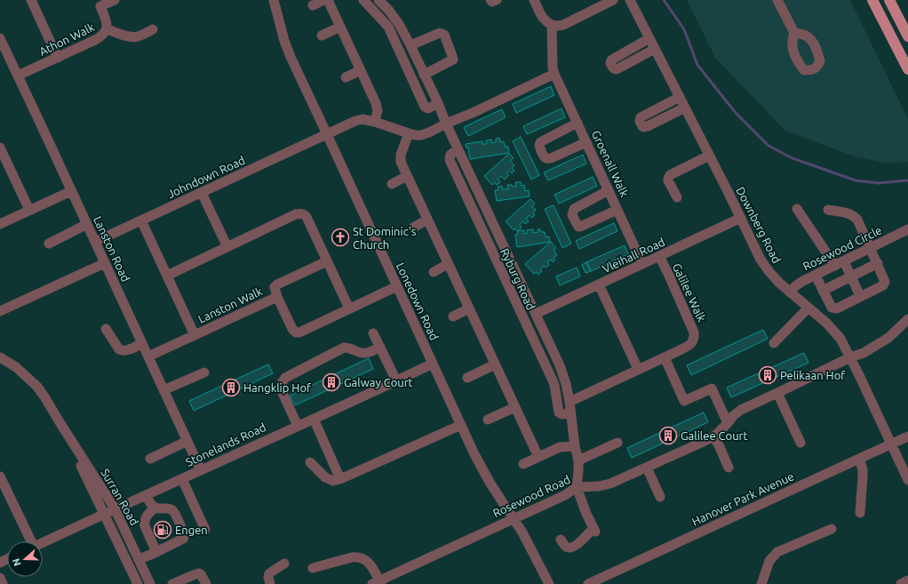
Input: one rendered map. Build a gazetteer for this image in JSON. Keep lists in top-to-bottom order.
{
  "streets": {
    "street": [
      "Athon Walk",
      "Groenall Walk",
      "Johndown Road",
      "Downberg Road",
      "Rosewood Circle",
      "Lanston Road",
      "Vleihall Road",
      "Ryburg Road",
      "Galilee Walk",
      "Lonedown Road",
      "Lanston Walk",
      "Stonelands Road",
      "Rosewood Road",
      "Surran Road",
      "Hanover Park Avenue"
    ]
  },
  "crossings": [
    ["Athon Walk", "Lanston Road"],
    ["Groenall Walk", "Vleihall Road"],
    ["Johndown Road", "Lanston Road"],
    ["Johndown Road", "Ryburg Road"],
    ["Johndown Road", "Lonedown Road"],
    ["Johndown Road", "Lanston Walk"],
    ["Downberg Road", "Rosewood Circle"],
    ["Downberg Road", "Vleihall Road"],
    ["Downberg Road", "Rosewood Road"],
    ["Downberg Road", "Hanover Park Avenue"],
    ["Lanston Road", "Lanston Walk"],
    ["Lanston Road", "Stonelands Road"],
    ["Vleihall Road", "Ryburg Road"],
    ["Vleihall Road", "Galilee Walk"],
    ["Ryburg Road", "Galilee Walk"],
    ["Ryburg Road", "Rosewood Road"],
    ["Lonedown Road", "Lanston Walk"],
    ["Lonedown Road", "Stonelands Road"],
    ["Lonedown Road", "Rosewood Road"],
    ["Stonelands Road", "Surran Road"]
  ],
  "places": {
    "church": ["St Dominic's Church"],
    "building": [
      "Pelikaan Hof",
      "Galway Court",
      "Hangklip Hof",
      "Galilee Court"
    ],
    "fuel station": ["Engen"]
  },
  "north": "left"
}
